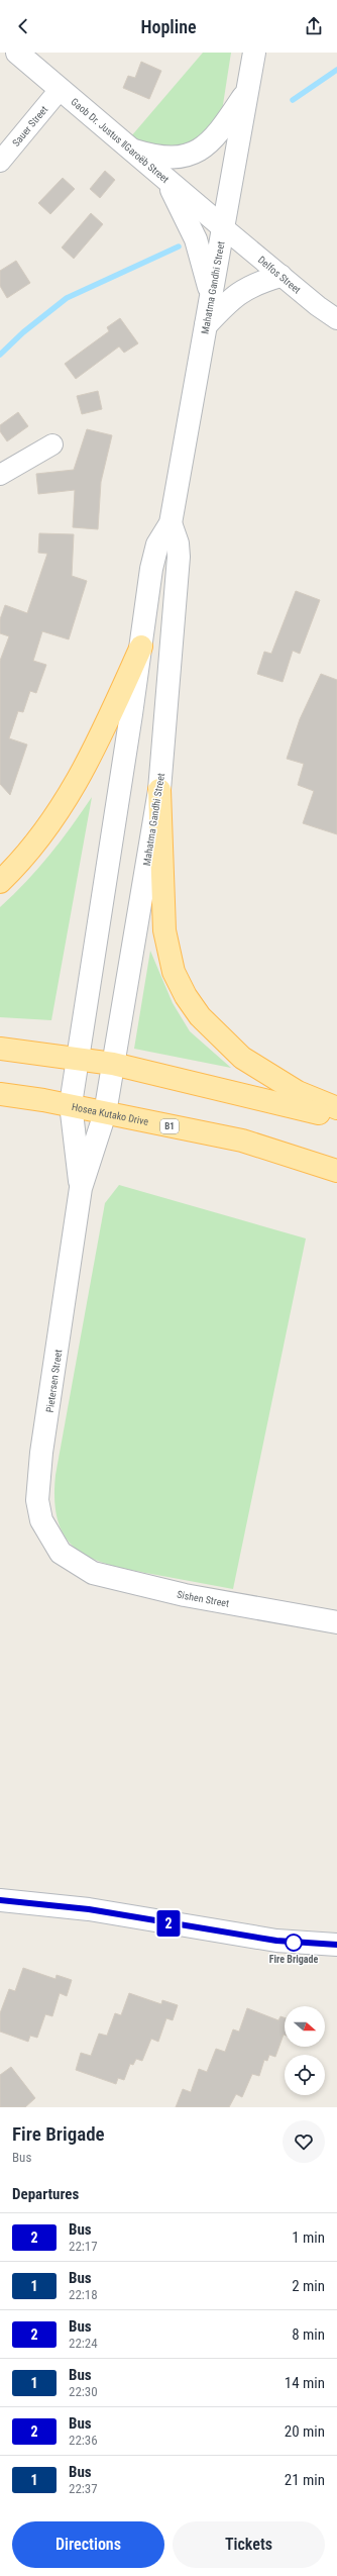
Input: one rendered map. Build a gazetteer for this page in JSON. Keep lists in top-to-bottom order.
{
  "streets": {
    "main road": ["Hosea Kutako Drive", "B1"],
    "street": [
      "Sauer Street",
      "Gaob Dr. Justus ǁGaroëb Street",
      "Delfos Street",
      "Mahatma Gandhi Street",
      "Pietersen Street",
      "Sishen Street"
    ]
  },
  "crossings": [
    ["Sauer Street", "Gaob Dr. Justus ǁGaroëb Street"],
    ["Gaob Dr. Justus ǁGaroëb Street", "Delfos Street"],
    ["Gaob Dr. Justus ǁGaroëb Street", "Mahatma Gandhi Street"],
    ["Delfos Street", "Mahatma Gandhi Street"],
    ["Mahatma Gandhi Street", "Hosea Kutako Drive"],
    ["Mahatma Gandhi Street", "Pietersen Street"],
    ["Hosea Kutako Drive", "Pietersen Street"],
    ["Pietersen Street", "Sishen Street"]
  ],
  "places": ["Fire Brigade"],
  "lines": ["bus line 2"],
  "north": "right",
  "page": {
    "header": "Hopline",
    "on_map": "2",
    "heading": [
      ["Fire Brigade", "Bus"],
      "Departures"
    ],
    "list": [
      {
        "mark": "2",
        "name": "Bus",
        "note": "22:17",
        "value": "1 min"
      },
      {
        "mark": "1",
        "name": "Bus",
        "note": "22:18",
        "value": "2 min"
      },
      {
        "mark": "2",
        "name": "Bus",
        "note": "22:24",
        "value": "8 min"
      },
      {
        "mark": "1",
        "name": "Bus",
        "note": "22:30",
        "value": "14 min"
      },
      {
        "mark": "2",
        "name": "Bus",
        "note": "22:36",
        "value": "20 min"
      },
      {
        "mark": "1",
        "name": "Bus",
        "note": "22:37",
        "value": "21 min"
      }
    ],
    "buttons": ["Directions", "Tickets"]
  }
}
